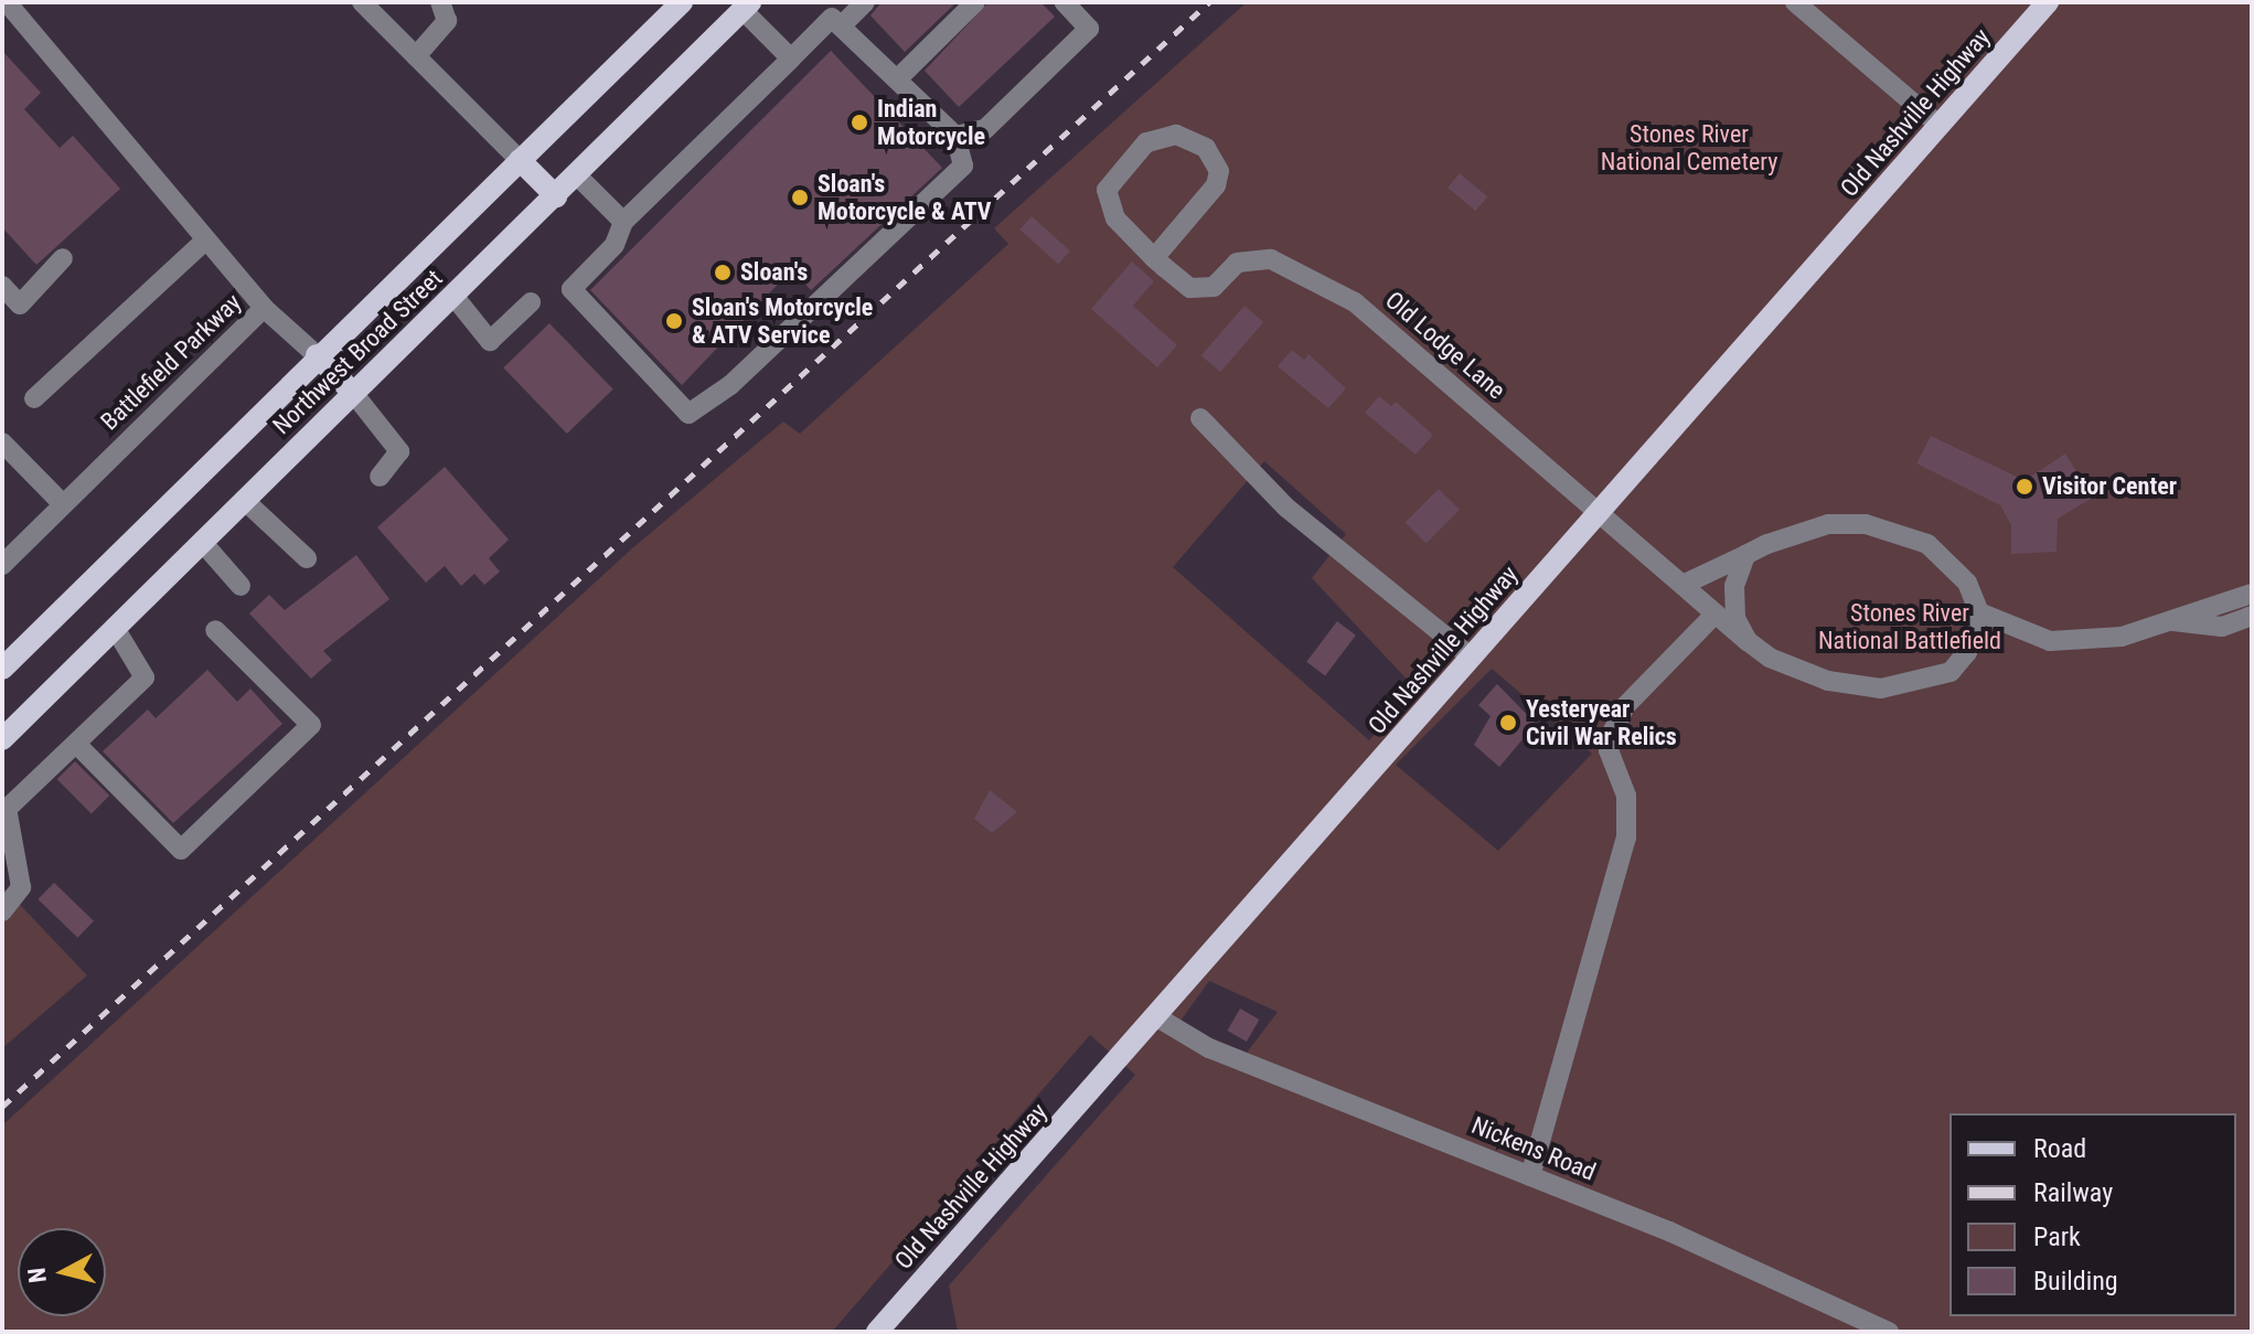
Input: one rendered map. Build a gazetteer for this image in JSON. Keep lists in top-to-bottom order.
{
  "streets": {
    "main road": ["Old Nashville Highway", "Northwest Broad Street"],
    "street": ["Old Lodge Lane", "Battlefield Parkway", "Nickens Road"]
  },
  "crossings": [
    ["Old Nashville Highway", "Old Lodge Lane"],
    ["Old Nashville Highway", "Nickens Road"],
    ["Northwest Broad Street", "Battlefield Parkway"]
  ],
  "parks": ["Stones River National Cemetery", "Stones River National Battlefield"],
  "places": [
    "Indian Motorcycle",
    "Sloan's Motorcycle & ATV",
    "Sloan's",
    "Sloan's Motorcycle & ATV Service",
    "Visitor Center",
    "Yesteryear Civil War Relics"
  ],
  "legend": [
    "Road",
    "Railway",
    "Park",
    "Building"
  ],
  "north": "left"
}
